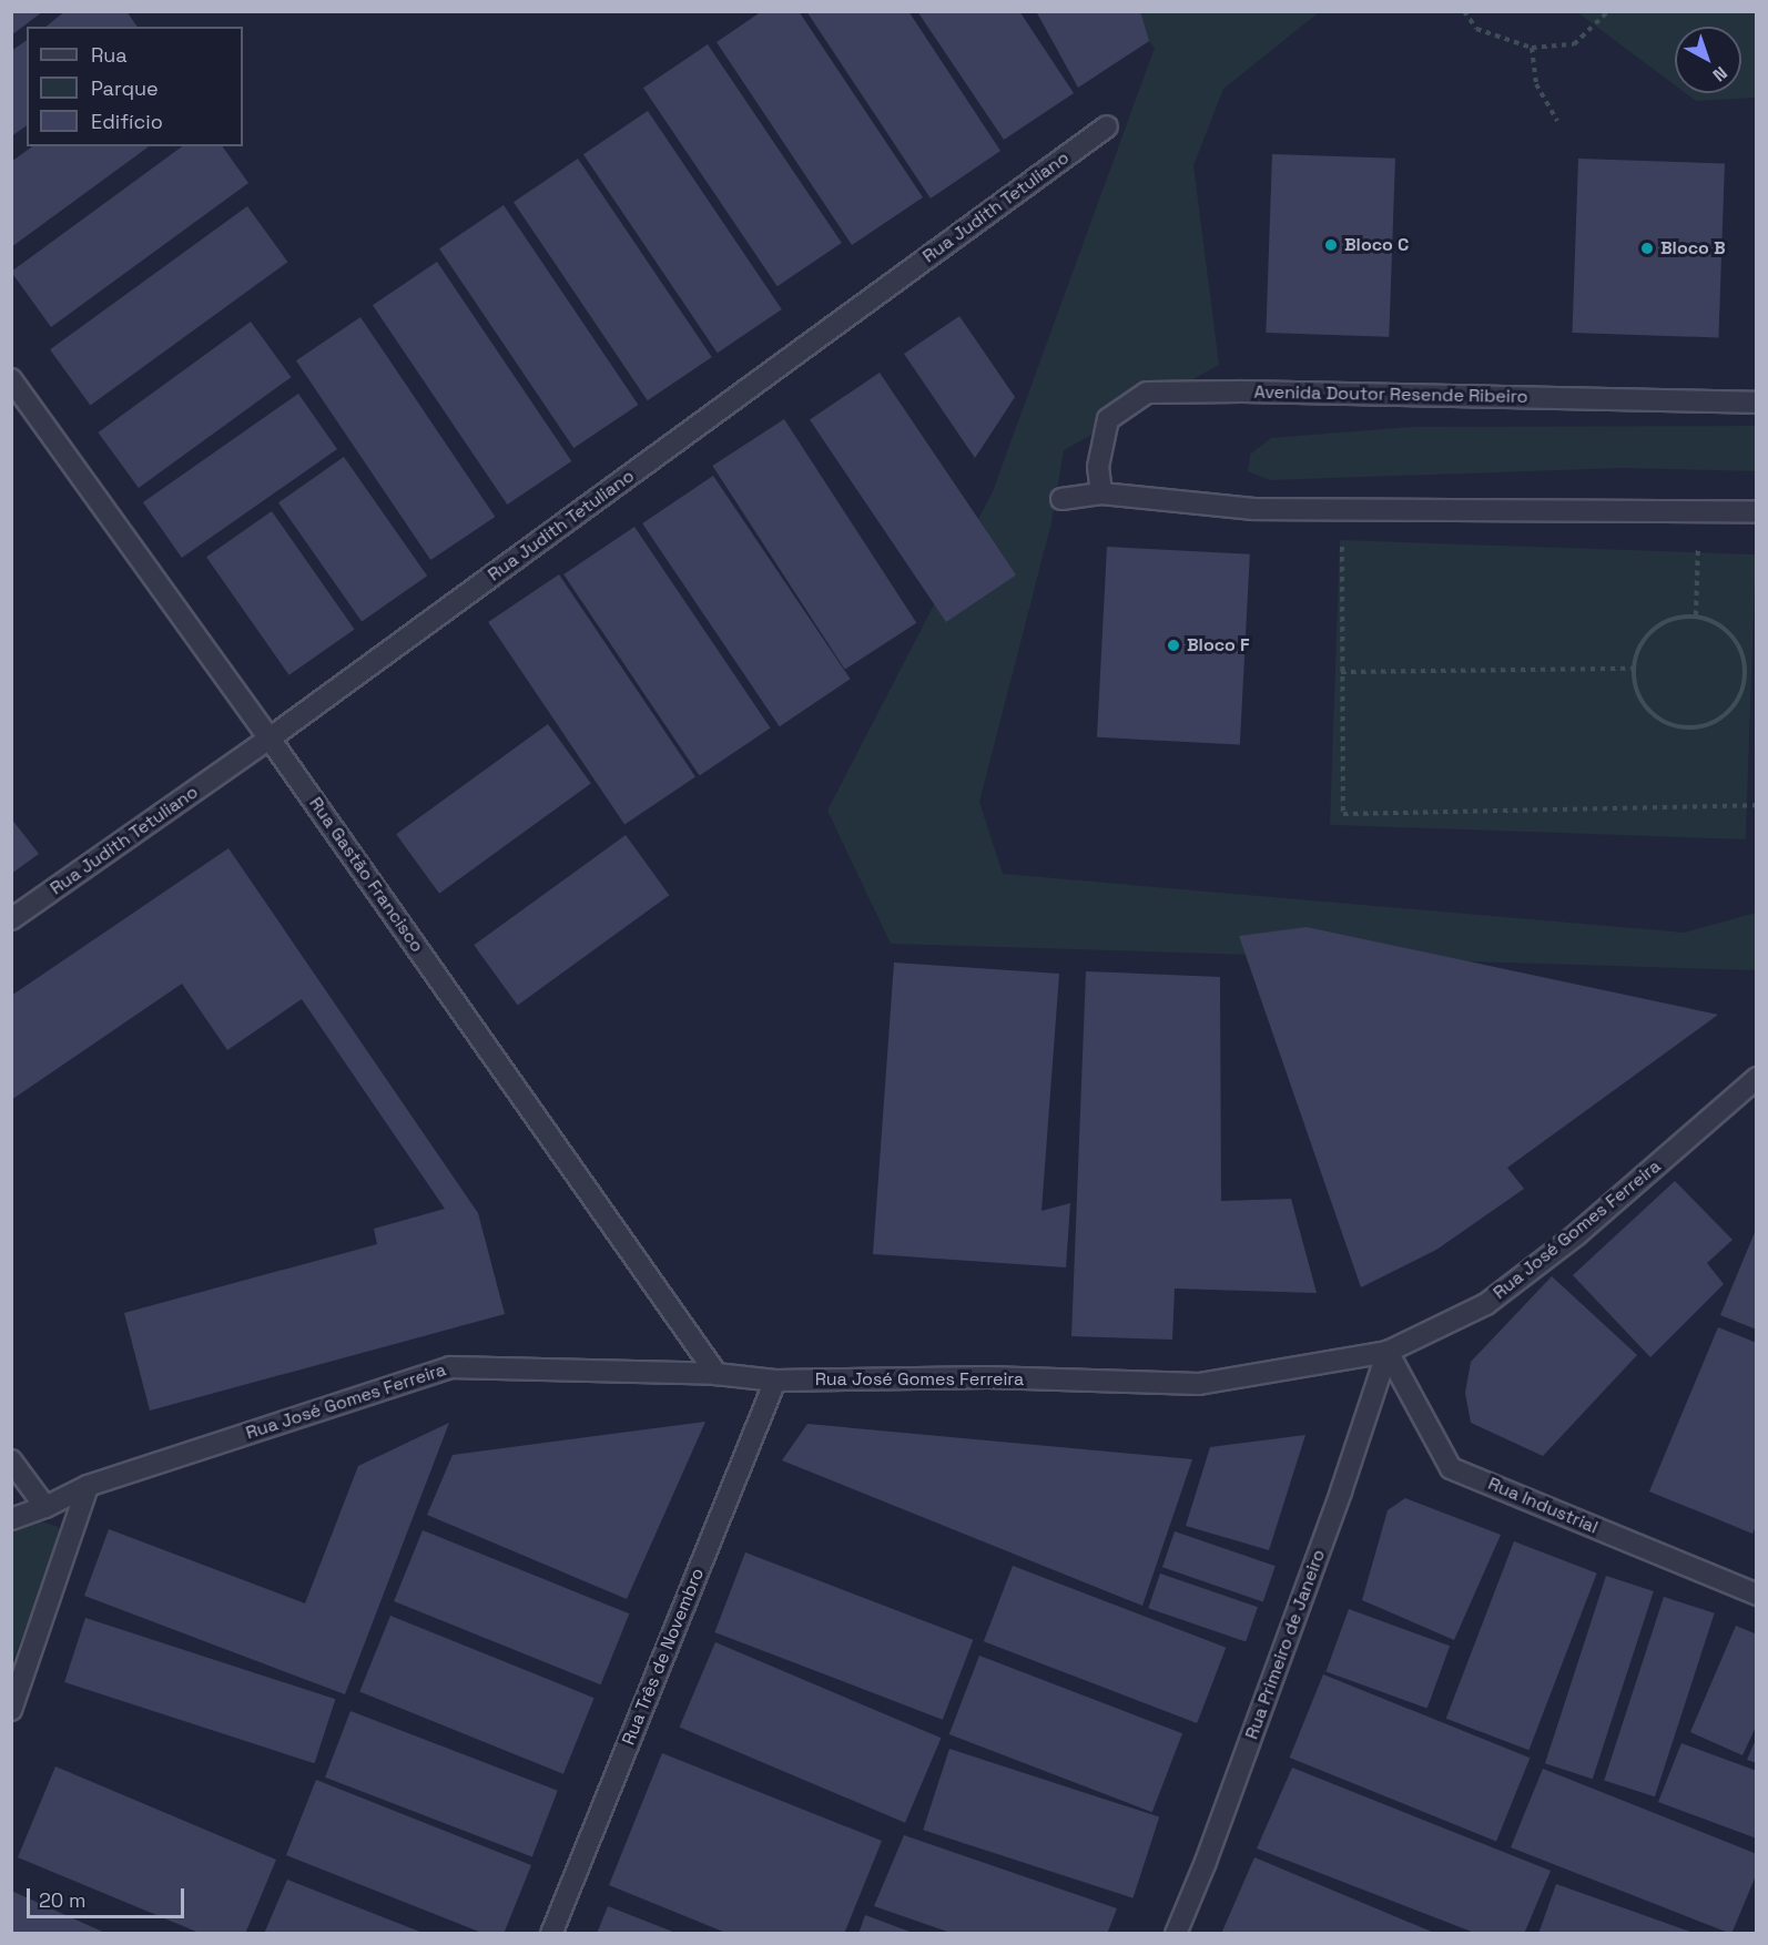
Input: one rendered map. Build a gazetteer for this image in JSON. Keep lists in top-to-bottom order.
{
  "streets": {
    "street": [
      "Rua Judith Tetuliano",
      "Avenida Doutor Resende Ribeiro",
      "Rua Gastão Francisco",
      "Rua José Gomes Ferreira",
      "Rua Industrial",
      "Rua Primeiro de Janeiro",
      "Rua Três de Novembro"
    ]
  },
  "crossings": [
    ["Rua Judith Tetuliano", "Rua Gastão Francisco"],
    ["Rua Gastão Francisco", "Rua José Gomes Ferreira"],
    ["Rua José Gomes Ferreira", "Rua Industrial"],
    ["Rua José Gomes Ferreira", "Rua Primeiro de Janeiro"],
    ["Rua José Gomes Ferreira", "Rua Três de Novembro"],
    ["Rua Industrial", "Rua Primeiro de Janeiro"]
  ],
  "places": ["Bloco C", "Bloco B", "Bloco F"],
  "legend": ["Rua", "Parque", "Edifício"],
  "scale_bar": "20 m",
  "north": "bottom right"
}
